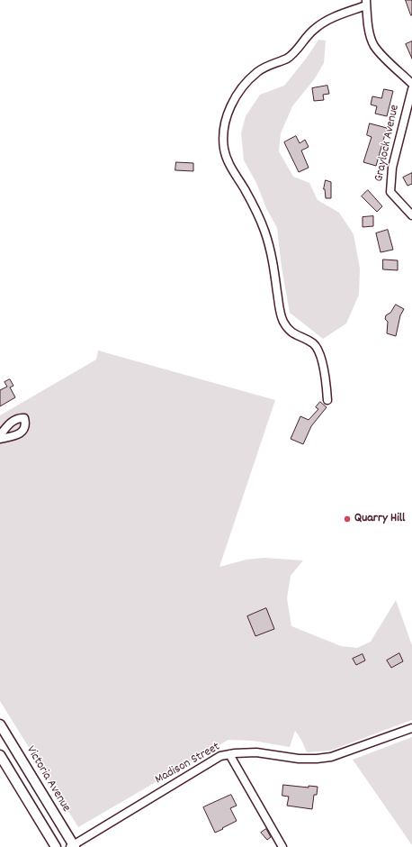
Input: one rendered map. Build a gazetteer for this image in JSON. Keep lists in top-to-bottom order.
{
  "streets": {
    "main road": ["Victoria Avenue"],
    "street": ["Graylock Avenue", "Madison Street"]
  },
  "crossings": [
    ["Madison Street", "Victoria Avenue"]
  ],
  "places": ["Quarry Hill"]
}
